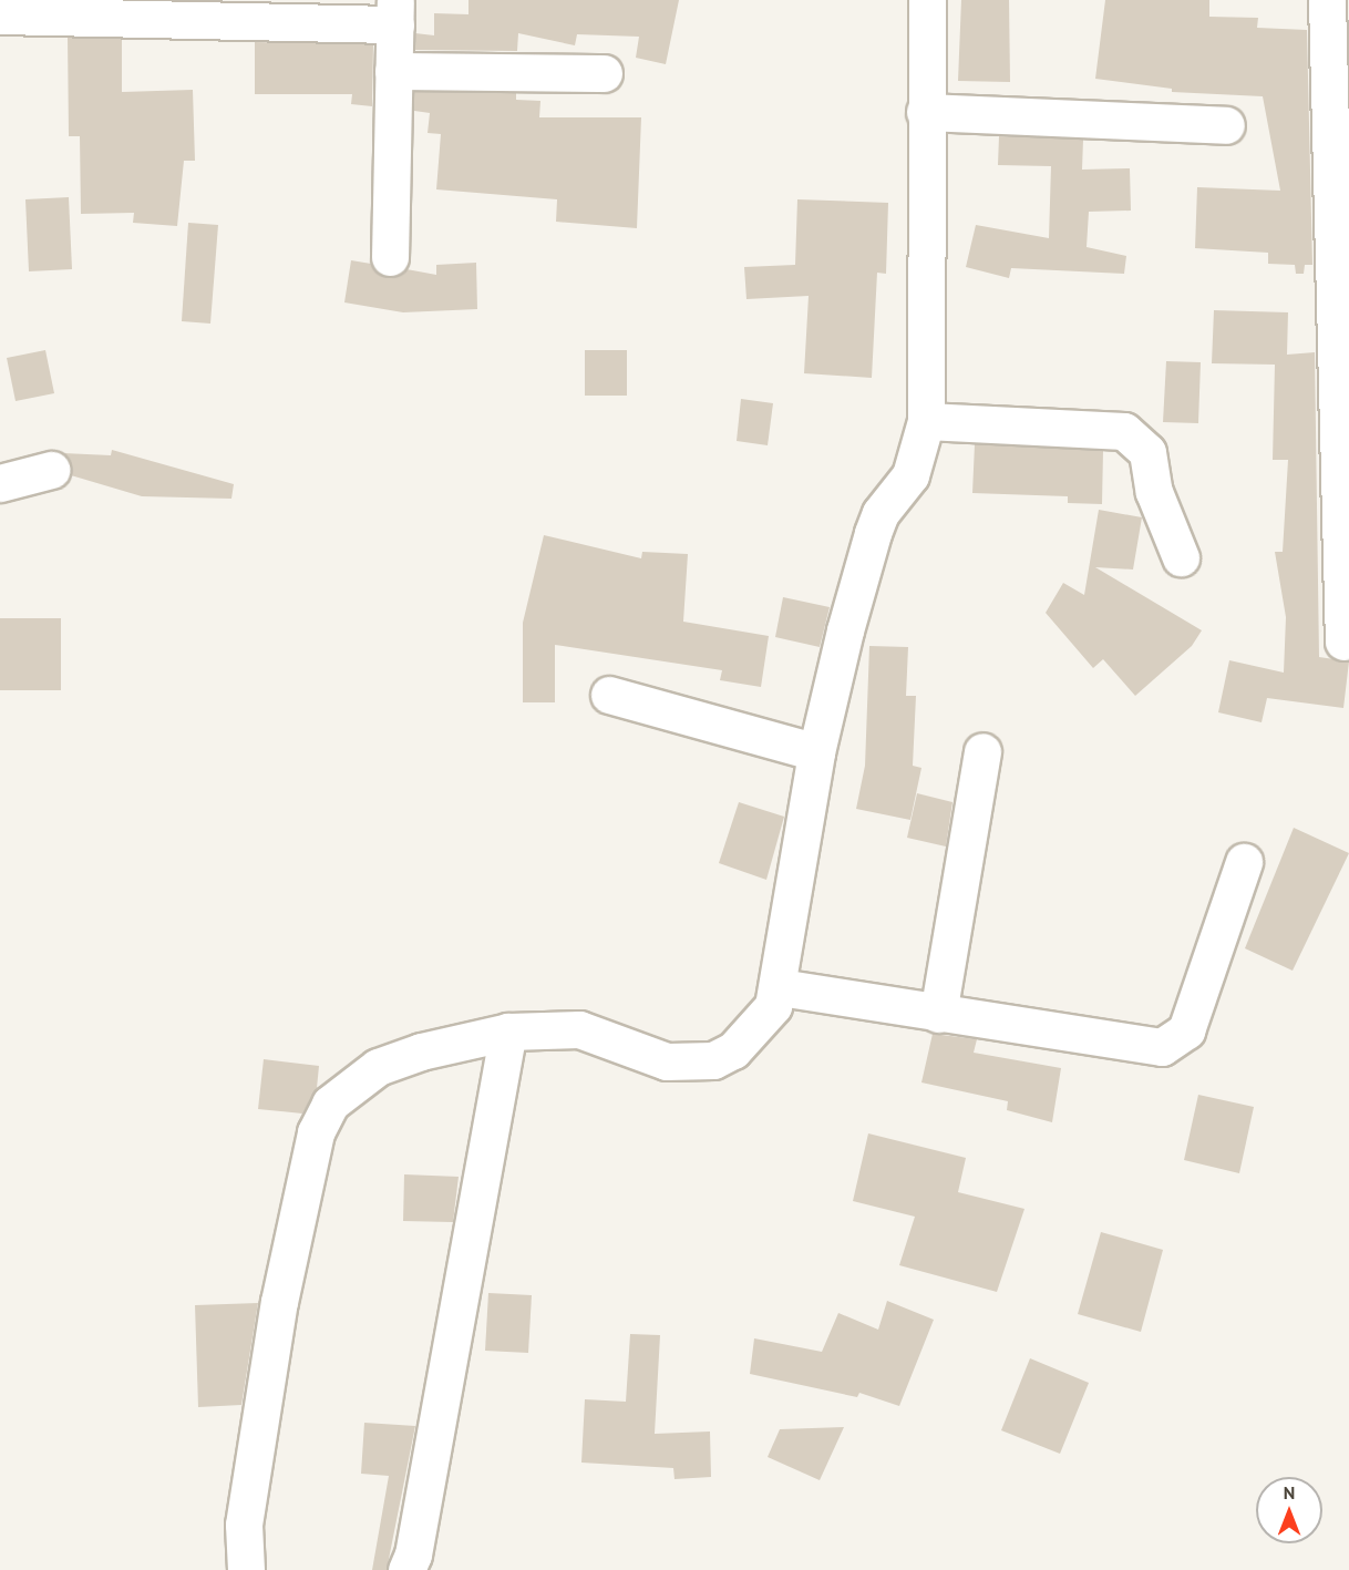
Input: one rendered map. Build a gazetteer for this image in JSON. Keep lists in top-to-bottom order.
{
  "north": "top"
}
